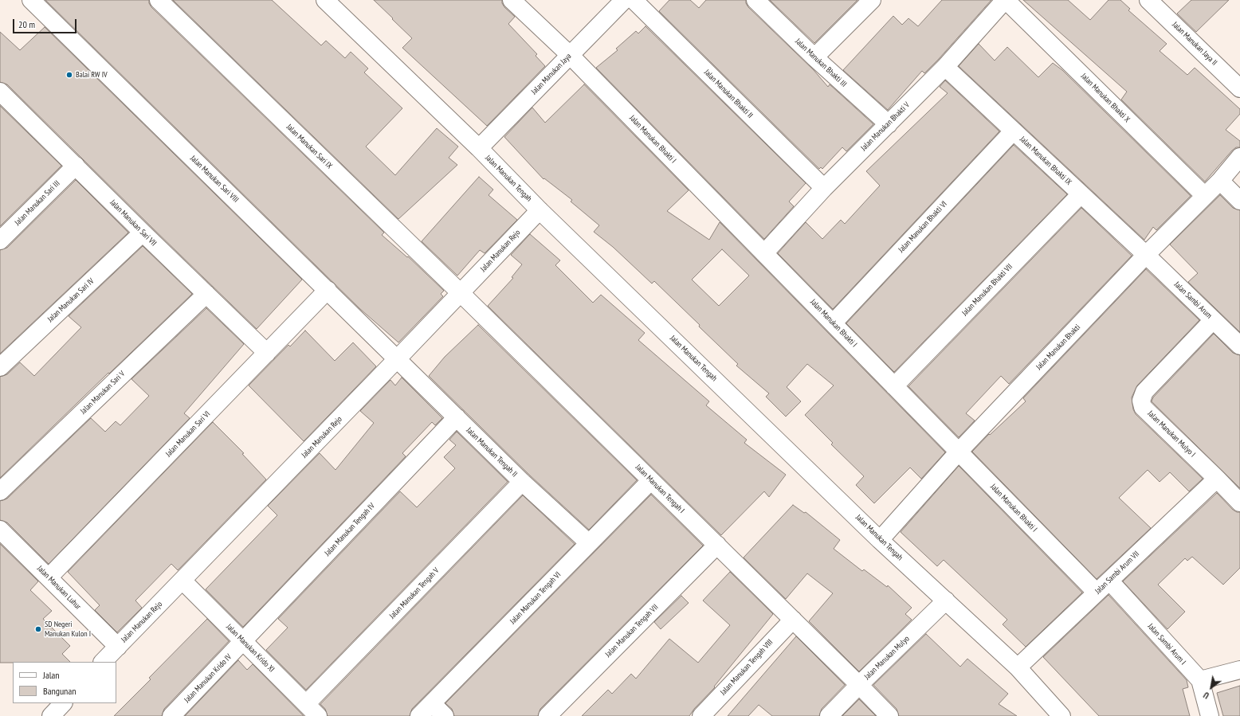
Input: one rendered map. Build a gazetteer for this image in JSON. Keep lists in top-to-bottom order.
{
  "streets": {
    "street": [
      "Jalan Manukan Jaya II",
      "Jalan Manukan Bhakti III",
      "Jalan Manukan Jaya",
      "Jalan Manukan Bhakti II",
      "Jalan Manukan Bhakti X",
      "Jalan Manukan Bhakti V",
      "Jalan Manukan Bhakti I",
      "Jalan Manukan Sari IX",
      "Jalan Manukan Bhakti IX",
      "Jalan Manukan Tengah",
      "Jalan Manukan Sari VIII",
      "Jalan Manukan Sari III",
      "Jalan Manukan Sari VII",
      "Jalan Manukan Bhakti VI",
      "Jalan Manukan Rejo",
      "Jalan Manukan Bhakti VII",
      "Jalan Manukan Sari IV",
      "Jalan Sambi Arum",
      "Jalan Manukan Bhakti",
      "Jalan Manukan Sari V",
      "Jalan Manukan Sari VI",
      "Jalan Manukan Mulyo I",
      "Jalan Manukan Tengah II",
      "Jalan Manukan Tengah I",
      "Jalan Manukan Tengah IV",
      "Jalan Sambi Arum VII",
      "Jalan Manukan Luhur",
      "Jalan Manukan Tengah V",
      "Jalan Manukan Tengah VI",
      "Jalan Manukan Tengah VII",
      "Jalan Sambi Arum I",
      "Jalan Manukan Krido XI",
      "Jalan Manukan Mulyo",
      "Jalan Manukan Tengah VIII",
      "Jalan Manukan Krido IV"
    ]
  },
  "crossings": [
    ["Jalan Manukan Bhakti III", "Jalan Manukan Bhakti V"],
    ["Jalan Manukan Jaya", "Jalan Manukan Bhakti I"],
    ["Jalan Manukan Jaya", "Jalan Manukan Tengah"],
    ["Jalan Manukan Bhakti II", "Jalan Manukan Bhakti V"],
    ["Jalan Manukan Bhakti X", "Jalan Manukan Bhakti V"],
    ["Jalan Manukan Bhakti X", "Jalan Manukan Bhakti"],
    ["Jalan Manukan Bhakti V", "Jalan Manukan Bhakti I"],
    ["Jalan Manukan Bhakti V", "Jalan Manukan Bhakti IX"],
    ["Jalan Manukan Bhakti I", "Jalan Manukan Bhakti VI"],
    ["Jalan Manukan Bhakti I", "Jalan Manukan Bhakti VII"],
    ["Jalan Manukan Bhakti I", "Jalan Manukan Bhakti"],
    ["Jalan Manukan Bhakti I", "Jalan Sambi Arum VII"],
    ["Jalan Manukan Bhakti I", "Jalan Sambi Arum I"],
    ["Jalan Manukan Sari IX", "Jalan Manukan Rejo"],
    ["Jalan Manukan Sari IX", "Jalan Manukan Tengah I"],
    ["Jalan Manukan Bhakti IX", "Jalan Manukan Bhakti VI"],
    ["Jalan Manukan Bhakti IX", "Jalan Manukan Bhakti VII"],
    ["Jalan Manukan Bhakti IX", "Jalan Sambi Arum"],
    ["Jalan Manukan Bhakti IX", "Jalan Manukan Bhakti"],
    ["Jalan Manukan Tengah", "Jalan Manukan Rejo"],
    ["Jalan Manukan Tengah", "Jalan Manukan Bhakti"],
    ["Jalan Manukan Tengah", "Jalan Sambi Arum VII"],
    ["Jalan Manukan Tengah", "Jalan Manukan Mulyo"],
    ["Jalan Manukan Sari VIII", "Jalan Manukan Rejo"],
    ["Jalan Manukan Sari VIII", "Jalan Manukan Sari VI"],
    ["Jalan Manukan Sari VIII", "Jalan Manukan Tengah II"],
    ["Jalan Manukan Sari III", "Jalan Manukan Sari VII"],
    ["Jalan Manukan Sari VII", "Jalan Manukan Sari IV"],
    ["Jalan Manukan Sari VII", "Jalan Manukan Sari V"],
    ["Jalan Manukan Sari VII", "Jalan Manukan Sari VI"],
    ["Jalan Manukan Rejo", "Jalan Manukan Tengah II"],
    ["Jalan Manukan Rejo", "Jalan Manukan Tengah I"],
    ["Jalan Manukan Rejo", "Jalan Manukan Luhur"],
    ["Jalan Manukan Rejo", "Jalan Manukan Krido XI"],
    ["Jalan Sambi Arum", "Jalan Manukan Bhakti"],
    ["Jalan Sambi Arum", "Jalan Manukan Mulyo I"],
    ["Jalan Manukan Sari VI", "Jalan Manukan Luhur"],
    ["Jalan Manukan Mulyo I", "Jalan Sambi Arum VII"],
    ["Jalan Manukan Tengah II", "Jalan Manukan Tengah IV"],
    ["Jalan Manukan Tengah II", "Jalan Manukan Tengah V"],
    ["Jalan Manukan Tengah II", "Jalan Manukan Tengah VI"],
    ["Jalan Manukan Tengah I", "Jalan Manukan Tengah VI"],
    ["Jalan Manukan Tengah I", "Jalan Manukan Tengah VII"],
    ["Jalan Manukan Tengah I", "Jalan Manukan Mulyo"],
    ["Jalan Manukan Tengah I", "Jalan Manukan Tengah VIII"],
    ["Jalan Manukan Tengah IV", "Jalan Manukan Krido XI"],
    ["Jalan Manukan Tengah IV", "Jalan Manukan Krido IV"],
    ["Jalan Sambi Arum VII", "Jalan Sambi Arum I"],
    ["Jalan Manukan Tengah V", "Jalan Manukan Krido XI"],
    ["Jalan Manukan Krido XI", "Jalan Manukan Krido IV"]
  ],
  "places": ["Balai RW IV", "SD Negeri Manukan Kulon I"],
  "legend": ["Jalan", "Bangunan"],
  "scale_bar": "20 m",
  "north": "bottom left"
}
